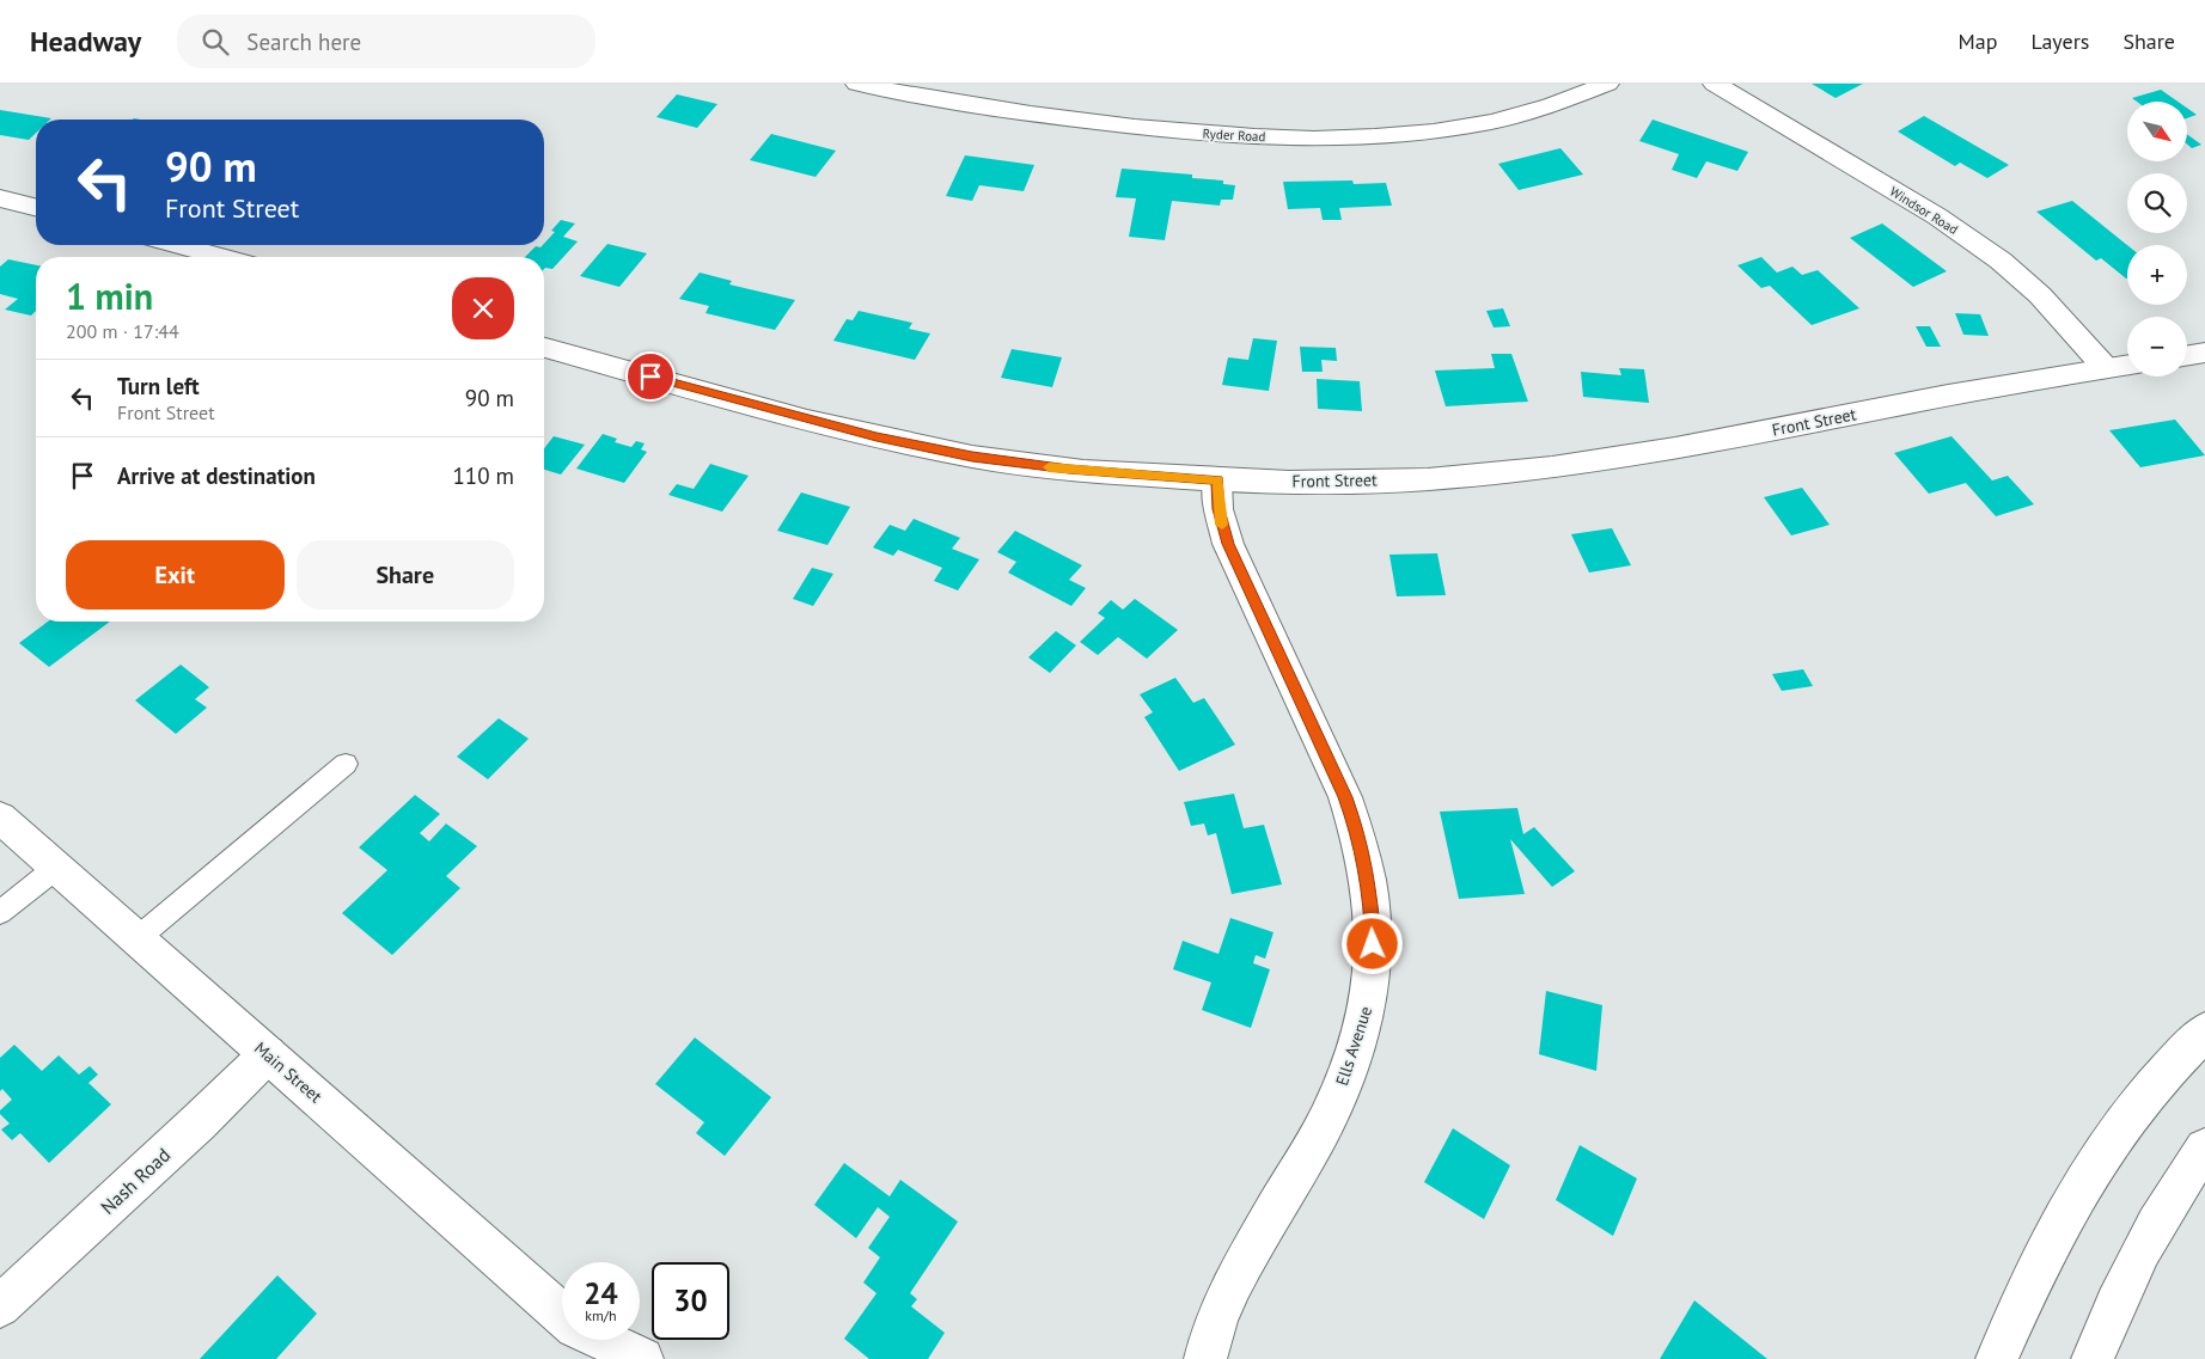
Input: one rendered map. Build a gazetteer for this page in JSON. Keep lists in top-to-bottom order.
{
  "streets": {
    "main road": [
      "Ryder Road",
      "Windsor Road",
      "Front Street",
      "Ells Avenue",
      "Main Street",
      "Nash Road"
    ]
  },
  "crossings": [
    ["Windsor Road", "Front Street"],
    ["Front Street", "Ells Avenue"],
    ["Main Street", "Nash Road"]
  ],
  "north": "bottom right",
  "page": {
    "header": "Headway",
    "search": "Search here",
    "nav": ["Map", "Layers", "Share"],
    "map_buttons": ["+", "−"],
    "turn": ["90 m", "Front Street"],
    "heading": ["1 min", "200 m · 17:44"],
    "list": [
      {
        "name": "Turn left",
        "note": "Front Street",
        "value": "90 m"
      },
      {
        "name": "Arrive at destination",
        "value": "110 m"
      }
    ],
    "buttons": ["Exit", "Share"],
    "speed": "24 km/h",
    "limit": "30"
  }
}
